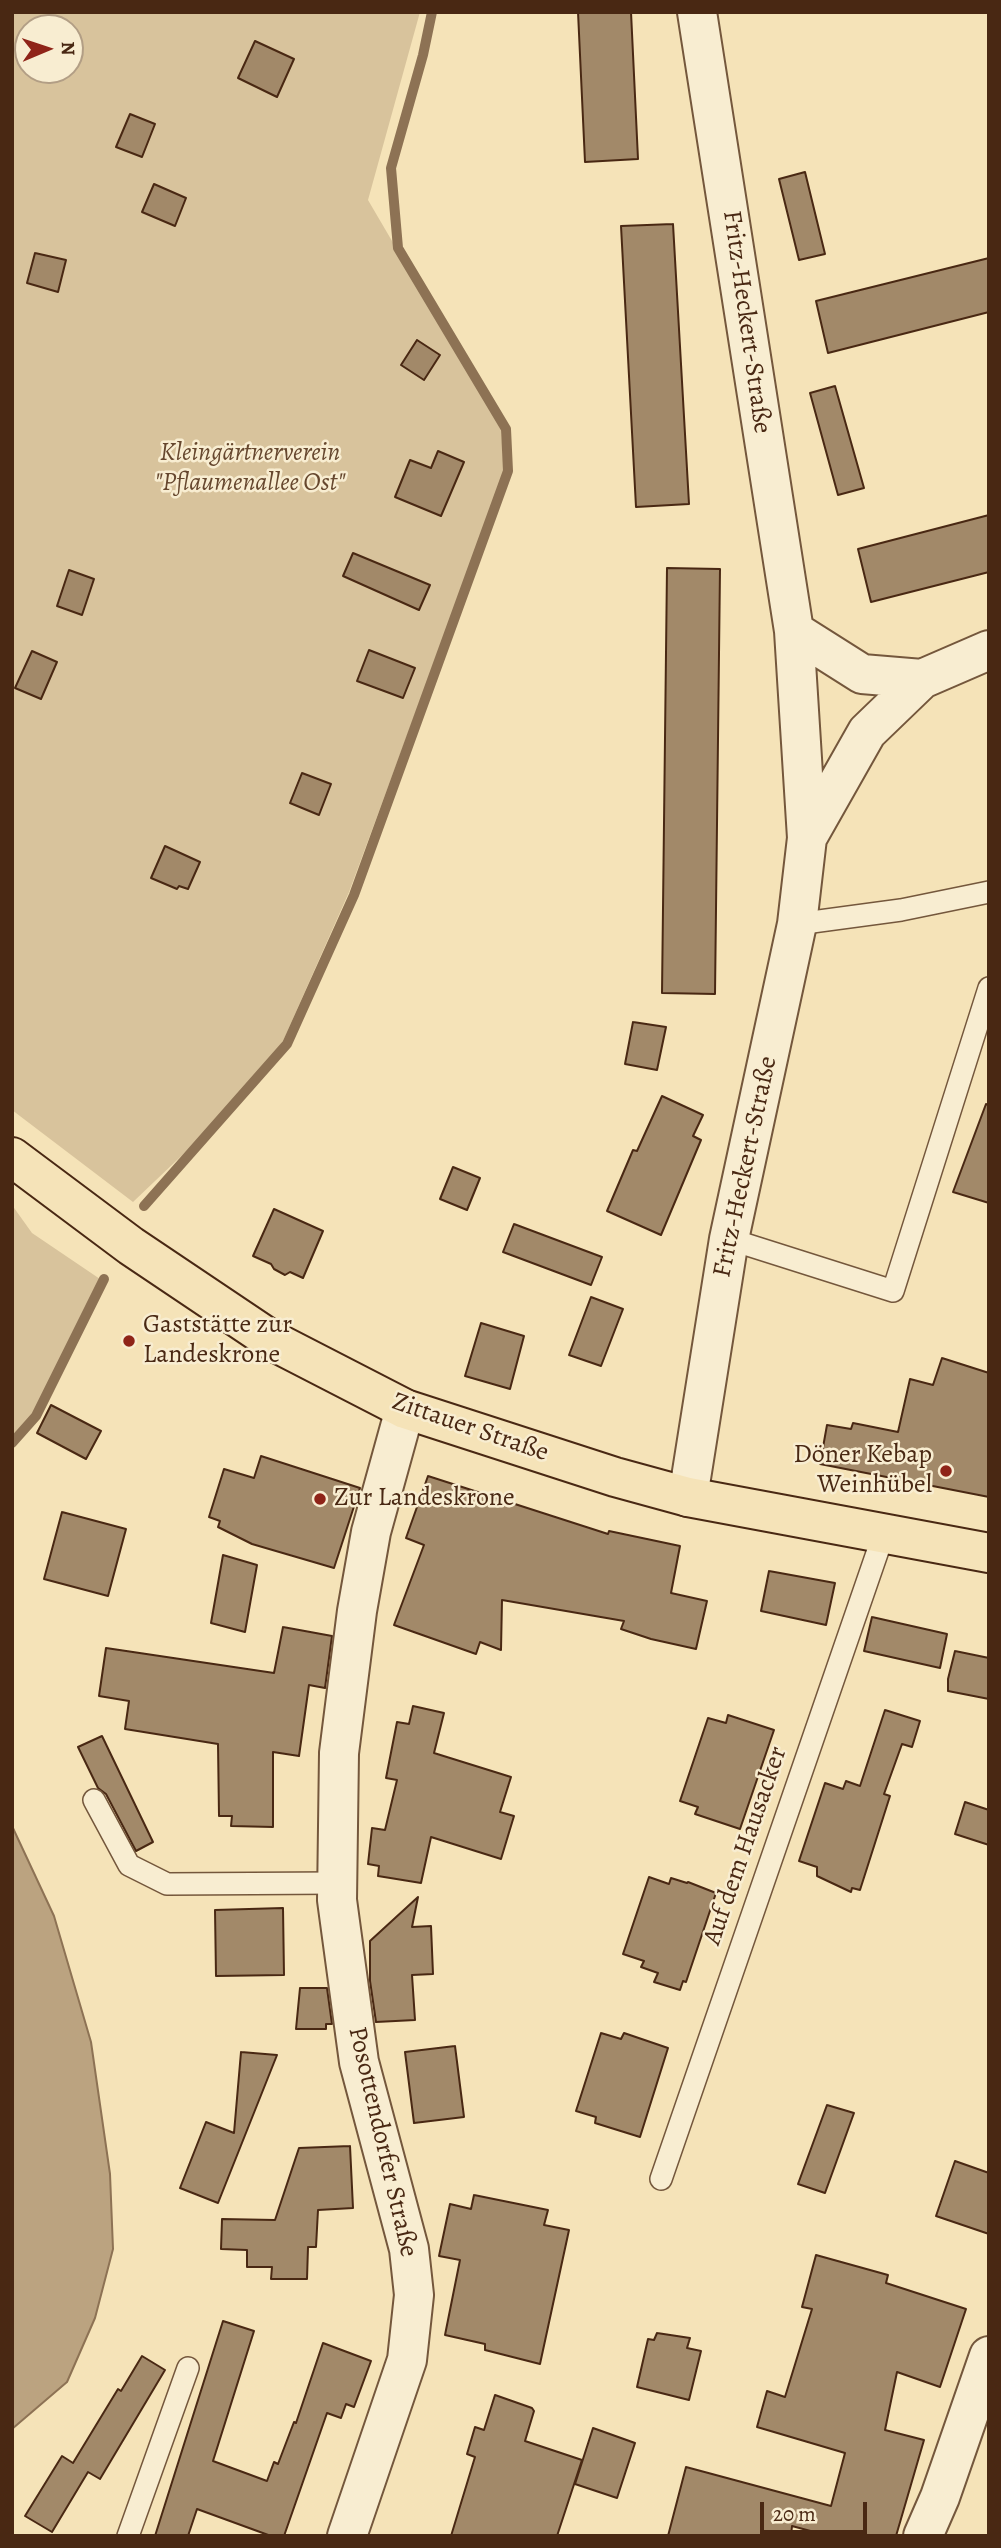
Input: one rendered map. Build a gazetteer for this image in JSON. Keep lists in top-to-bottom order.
{
  "streets": {
    "main road": ["Zittauer Straße"],
    "street": ["Fritz-Heckert-Straße", "Posottendorfer Straße"],
    "lane": ["Auf dem Hausacker"]
  },
  "crossings": [
    ["Fritz-Heckert-Straße", "Zittauer Straße"],
    ["Zittauer Straße", "Auf dem Hausacker"],
    ["Zittauer Straße", "Posottendorfer Straße"]
  ],
  "parks": ["Kleingärtnerverein \"Pflaumenallee Ost\""],
  "places": ["Gaststätte zur Landeskrone", "Döner Kebap Weinhübel", "Zur Landeskrone"],
  "scale_bar": "20 m",
  "north": "right"
}
